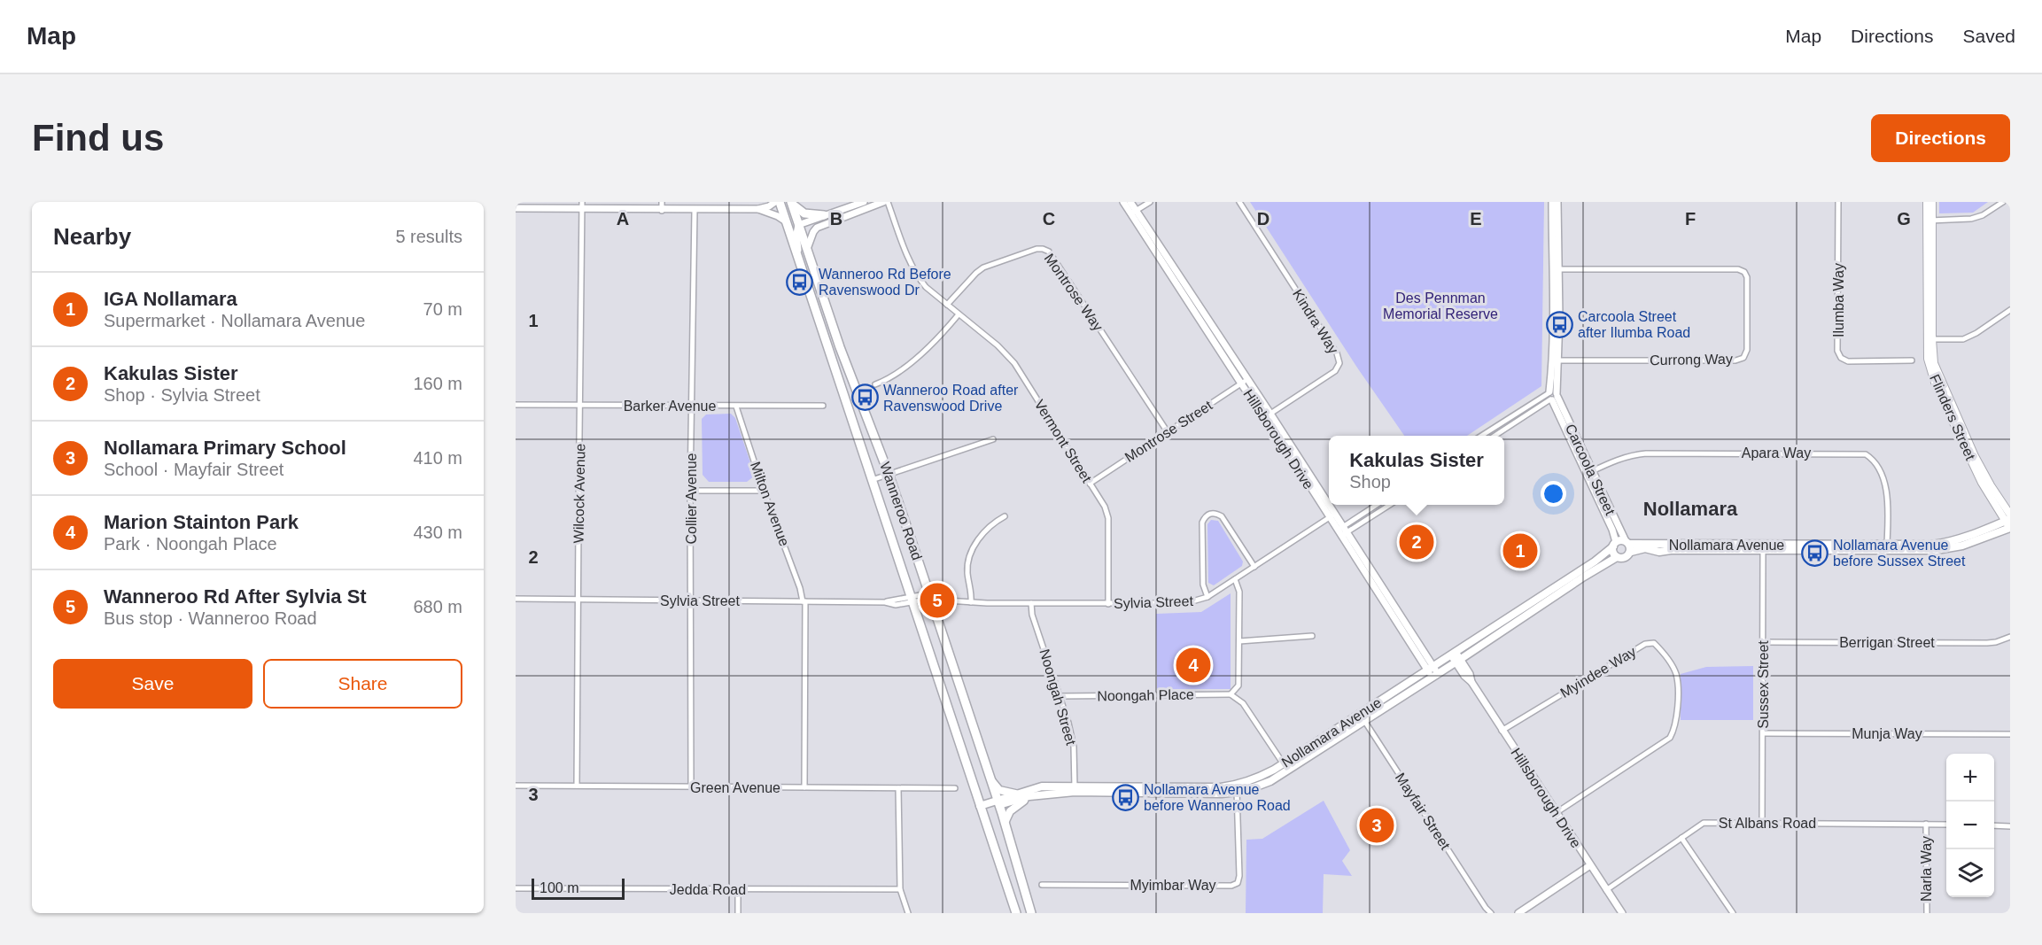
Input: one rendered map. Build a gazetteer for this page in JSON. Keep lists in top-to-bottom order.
{
  "streets": {
    "highway": ["Wanneroo Road"],
    "main road": ["Flinders Street", "Nollamara Avenue"],
    "street": [
      "Montrose Way",
      "Ilumba Way",
      "Kindra Way",
      "Currong Way",
      "Barker Avenue",
      "Montrose Street",
      "Hillsborough Drive",
      "Vermont Street",
      "Apara Way",
      "Carcoola Street",
      "Wilcock Avenue",
      "Collier Avenue",
      "Milton Avenue",
      "Sylvia Street",
      "Berrigan Street",
      "Myindee Way",
      "Sussex Street",
      "Noongah Place",
      "Noongah Street",
      "Munja Way",
      "Green Avenue",
      "Mayfair Street",
      "St Albans Road",
      "Narla Way",
      "Myimbar Way",
      "Jedda Road"
    ]
  },
  "crossings": [
    ["Montrose Way", "Montrose Street"],
    ["Montrose Way", "Vermont Street"],
    ["Kindra Way", "Hillsborough Drive"],
    ["Currong Way", "Carcoola Street"],
    ["Barker Avenue", "Wilcock Avenue"],
    ["Barker Avenue", "Collier Avenue"],
    ["Barker Avenue", "Milton Avenue"],
    ["Flinders Street", "Nollamara Avenue"],
    ["Montrose Street", "Hillsborough Drive"],
    ["Montrose Street", "Vermont Street"],
    ["Hillsborough Drive", "Nollamara Avenue"],
    ["Hillsborough Drive", "Sylvia Street"],
    ["Hillsborough Drive", "Myindee Way"],
    ["Hillsborough Drive", "St Albans Road"],
    ["Vermont Street", "Sylvia Street"],
    ["Apara Way", "Carcoola Street"],
    ["Apara Way", "Nollamara Avenue"],
    ["Carcoola Street", "Nollamara Avenue"],
    ["Wilcock Avenue", "Sylvia Street"],
    ["Wilcock Avenue", "Green Avenue"],
    ["Collier Avenue", "Sylvia Street"],
    ["Collier Avenue", "Green Avenue"],
    ["Milton Avenue", "Sylvia Street"],
    ["Milton Avenue", "Green Avenue"],
    ["Wanneroo Road", "Nollamara Avenue"],
    ["Wanneroo Road", "Sylvia Street"],
    ["Nollamara Avenue", "Sussex Street"],
    ["Nollamara Avenue", "Noongah Street"],
    ["Nollamara Avenue", "Mayfair Street"],
    ["Nollamara Avenue", "Myimbar Way"],
    ["Sylvia Street", "Noongah Street"],
    ["Berrigan Street", "Sussex Street"],
    ["Sussex Street", "Munja Way"],
    ["Sussex Street", "St Albans Road"],
    ["Noongah Place", "Noongah Street"],
    ["St Albans Road", "Narla Way"]
  ],
  "districts": ["Nollamara"],
  "parks": ["Des Pennman Memorial Reserve"],
  "places": {
    "bus stop": [
      "Wanneroo Rd Before Ravenswood Dr",
      "Carcoola Street after Ilumba Road",
      "Wanneroo Road after Ravenswood Drive",
      "Nollamara Avenue before Sussex Street",
      "Nollamara Avenue before Wanneroo Road"
    ]
  },
  "scale_bar": "100 m",
  "page": {
    "header": "Map",
    "nav": ["Map", "Directions", "Saved"],
    "buttons": [
      "Directions",
      ["Save", "Share"]
    ],
    "title": "Find us",
    "heading": ["Nearby", "5 results"],
    "list": [
      {
        "mark": "1",
        "name": "IGA Nollamara",
        "note": "Supermarket · Nollamara Avenue",
        "value": "70 m"
      },
      {
        "mark": "2",
        "name": "Kakulas Sister",
        "note": "Shop · Sylvia Street",
        "value": "160 m"
      },
      {
        "mark": "3",
        "name": "Nollamara Primary School",
        "note": "School · Mayfair Street",
        "value": "410 m"
      },
      {
        "mark": "4",
        "name": "Marion Stainton Park",
        "note": "Park · Noongah Place",
        "value": "430 m"
      },
      {
        "mark": "5",
        "name": "Wanneroo Rd After Sylvia St",
        "note": "Bus stop · Wanneroo Road",
        "value": "680 m"
      }
    ],
    "popup": ["Kakulas Sister", "Shop"],
    "pins": [
      "2",
      "1",
      "5",
      "4",
      "3"
    ],
    "map_buttons": ["+", "−"],
    "scale": "100 m"
  },
  "grid": {
    "columns": [
      "A",
      "B",
      "C",
      "D",
      "E",
      "F",
      "G"
    ],
    "rows": ["1", "2", "3"]
  }
}
